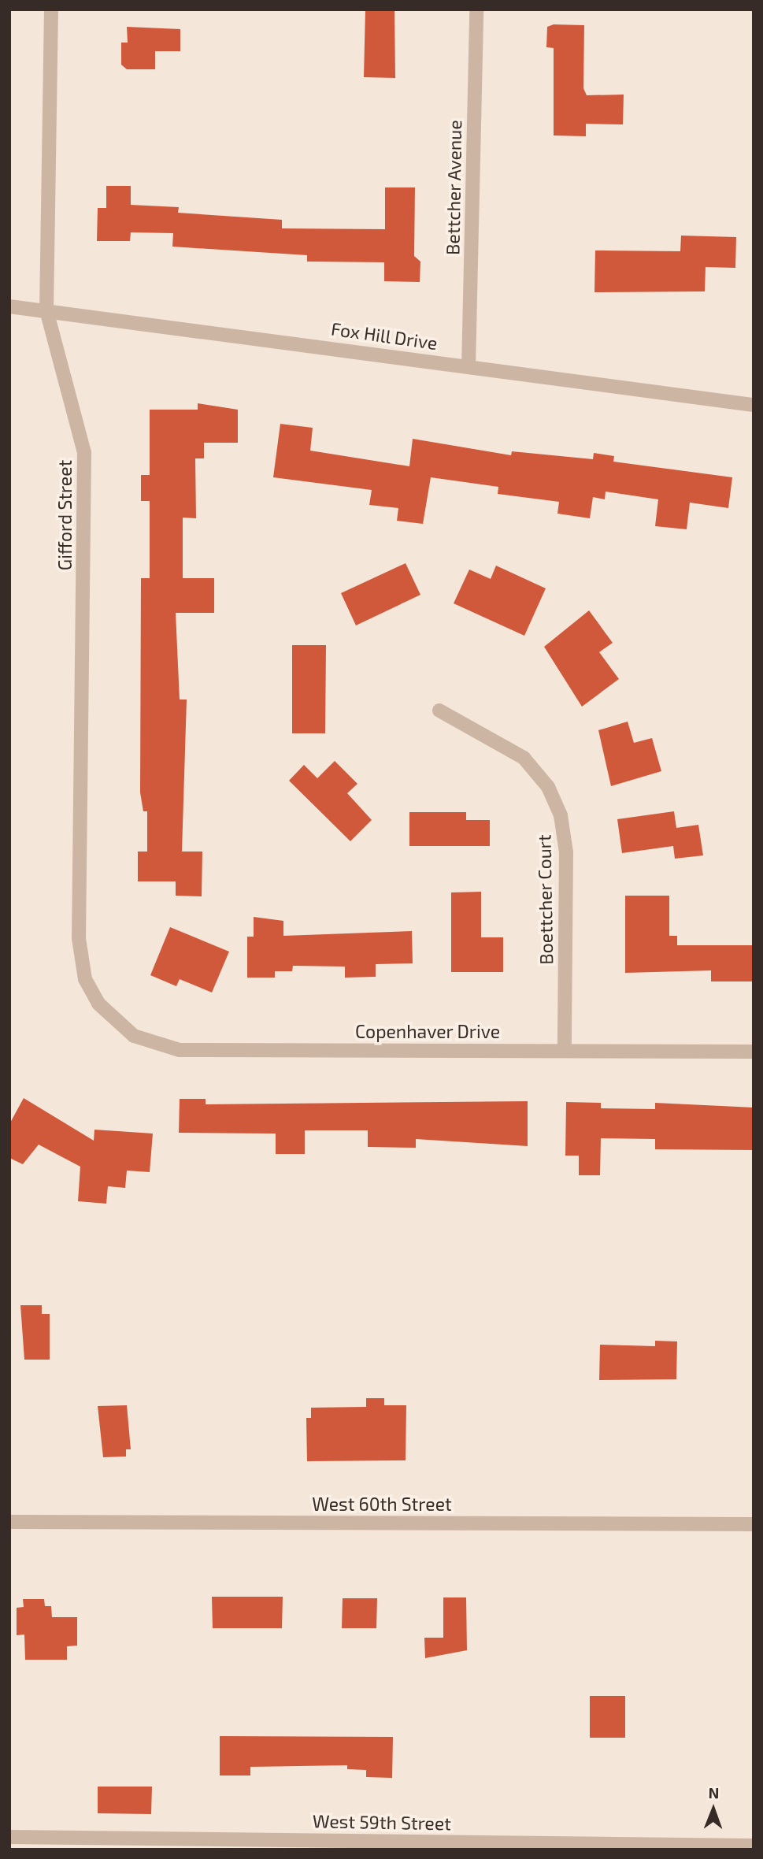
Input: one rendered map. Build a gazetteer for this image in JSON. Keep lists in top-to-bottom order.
{
  "streets": {
    "street": [
      "Bettcher Avenue",
      "Fox Hill Drive",
      "Gifford Street",
      "Boettcher Court",
      "Copenhaver Drive",
      "West 60th Street",
      "West 59th Street"
    ]
  },
  "crossings": [
    ["Bettcher Avenue", "Fox Hill Drive"],
    ["Fox Hill Drive", "Gifford Street"],
    ["Gifford Street", "Copenhaver Drive"],
    ["Boettcher Court", "Copenhaver Drive"]
  ],
  "north": "top"
}
